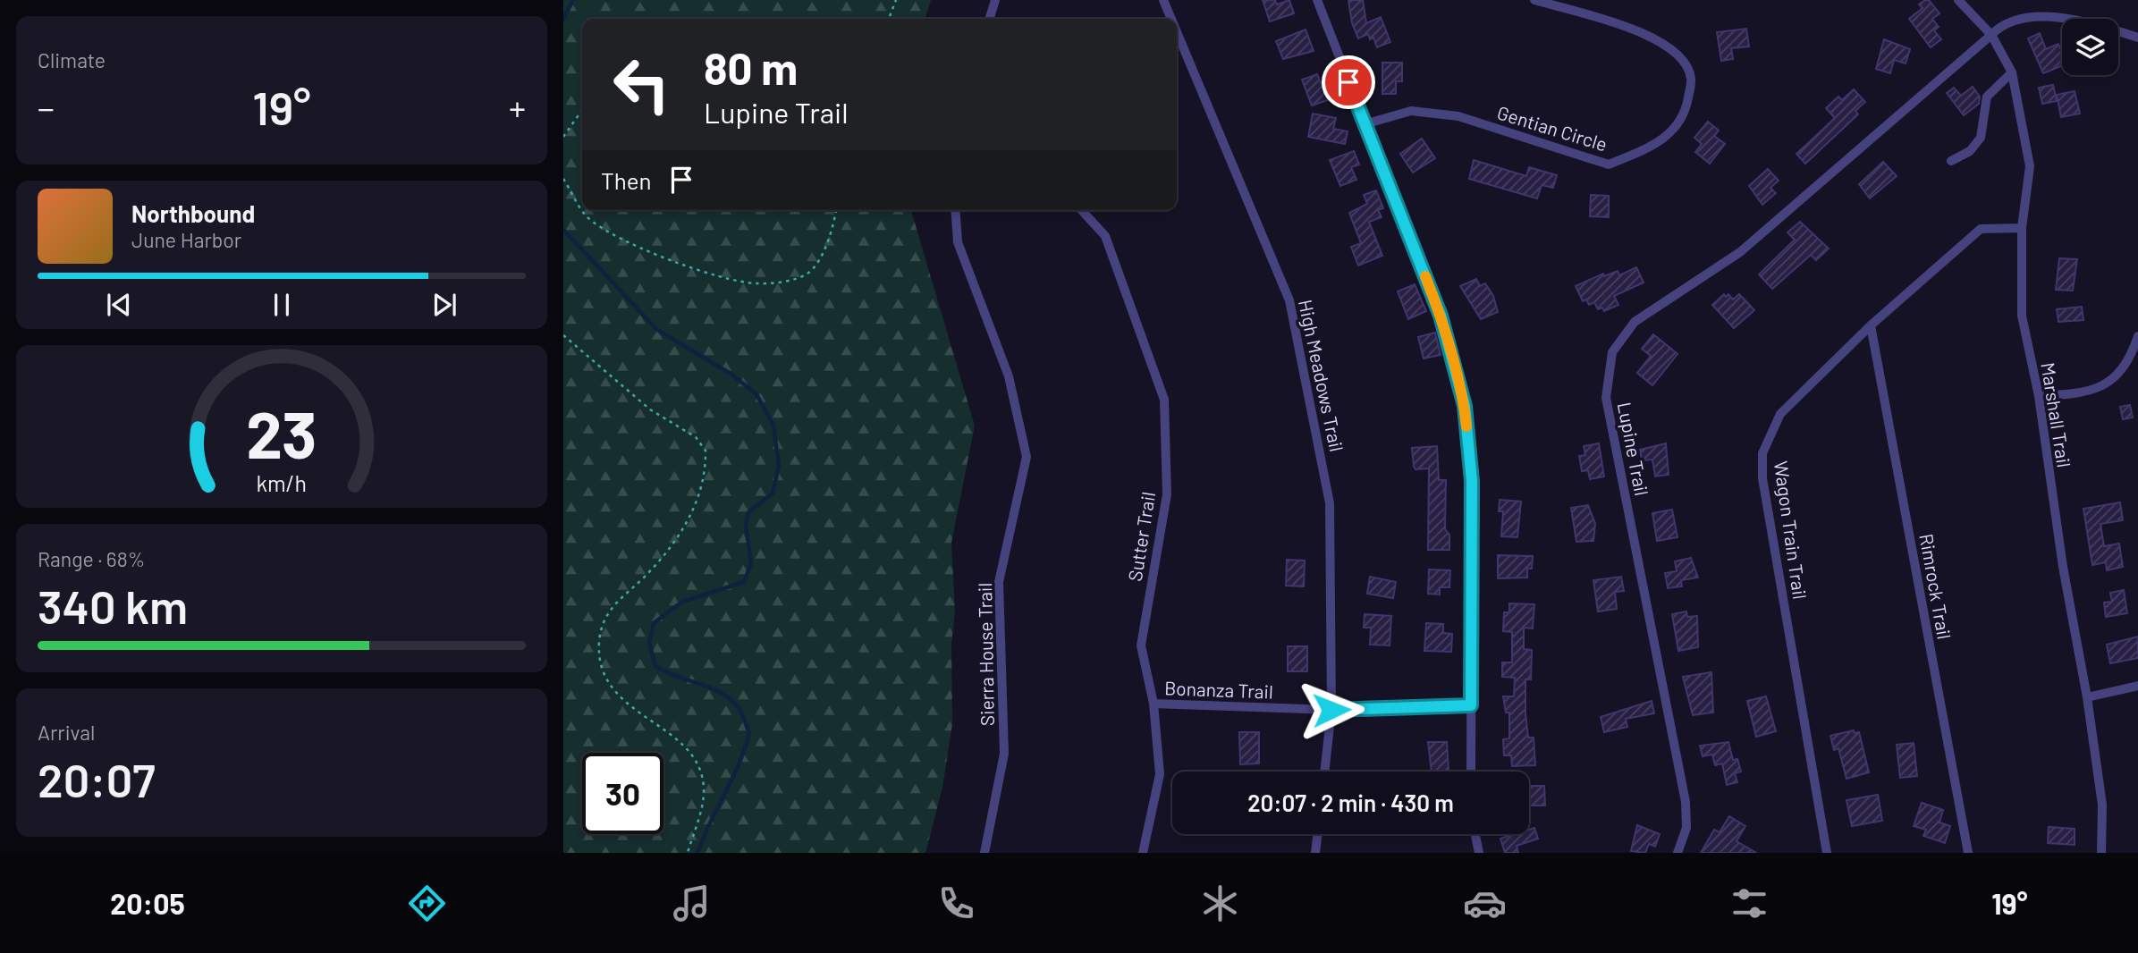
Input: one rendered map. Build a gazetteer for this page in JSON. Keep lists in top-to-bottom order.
{
  "streets": {
    "street": [
      "Gentian Circle",
      "High Meadows Trail",
      "Marshall Trail",
      "Lupine Trail",
      "Wagon Train Trail",
      "Sutter Trail",
      "Rimrock Trail",
      "Sierra House Trail",
      "Bonanza Trail"
    ]
  },
  "crossings": [
    ["High Meadows Trail", "Bonanza Trail"],
    ["Marshall Trail", "Lupine Trail"],
    ["Marshall Trail", "Wagon Train Trail"],
    ["Wagon Train Trail", "Rimrock Trail"],
    ["Sutter Trail", "Bonanza Trail"]
  ],
  "page": {
    "tile": [
      "Climate",
      ["Range · 68%", "340 km"],
      ["Arrival", "20:07"]
    ],
    "turn": ["80 m", "Lupine Trail"],
    "heat": ["−", "19°", "+"],
    "then": "Then",
    "song": ["Northbound", "June Harbor"],
    "limit": "30",
    "trip": "20:07 · 2 min · 430 m",
    "tabs": ["20:05", "19°"],
    "gauge": ["23", "km/h"]
  }
}
